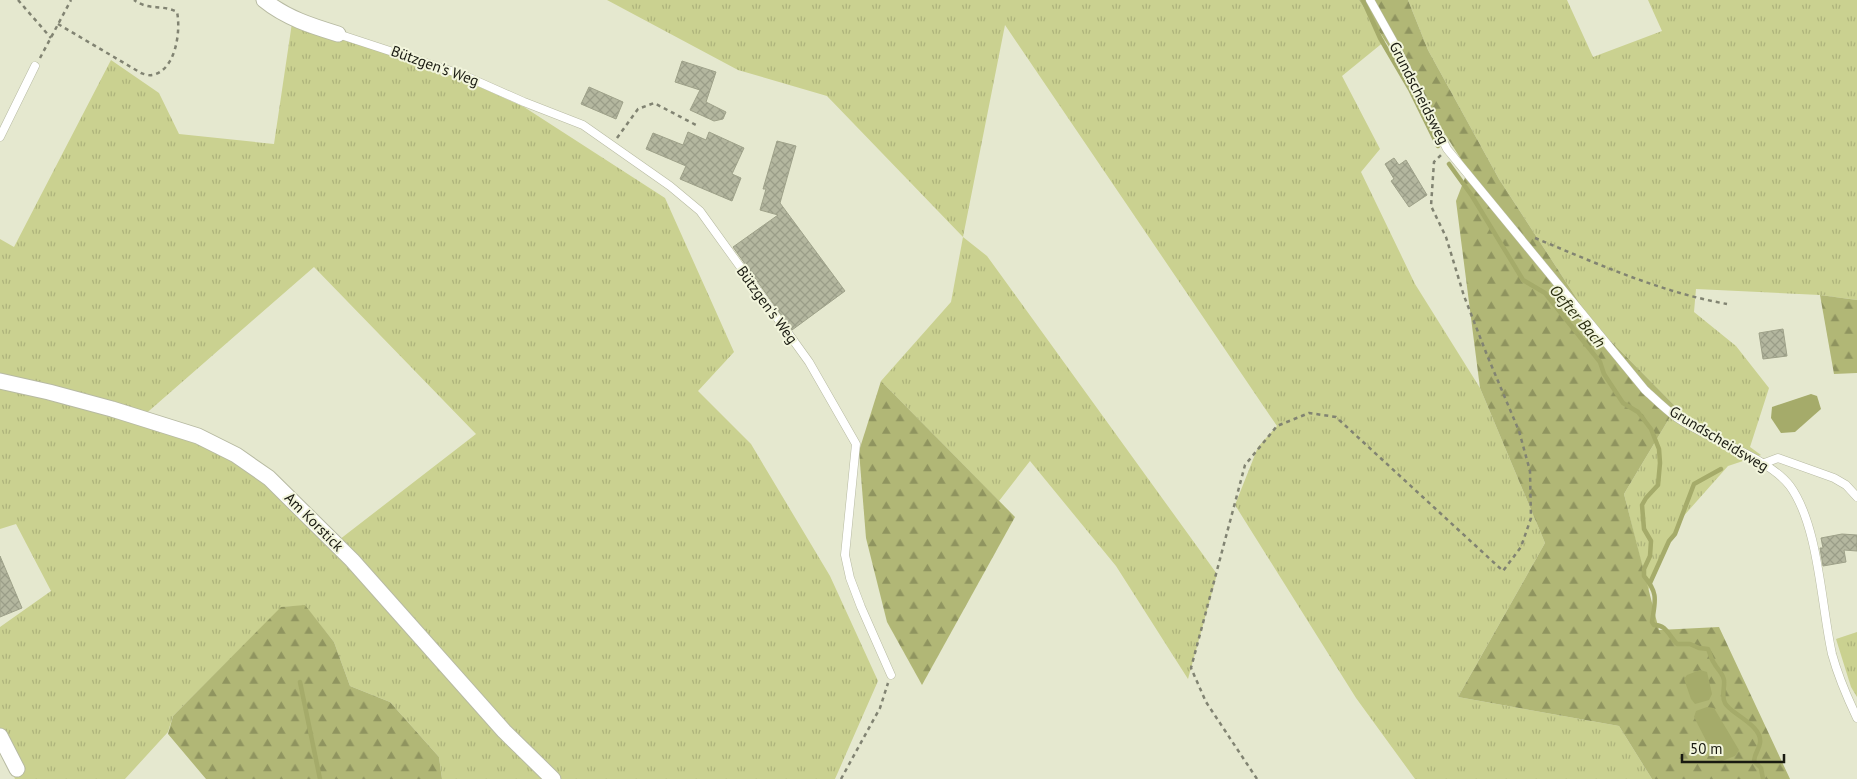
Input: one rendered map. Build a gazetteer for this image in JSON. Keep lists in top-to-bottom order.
{
  "streets": {
    "street": ["Am Korstick"],
    "lane": ["Bützgen's Weg", "Grundscheidsweg"]
  },
  "water": ["Oefter Bach"],
  "scale_bar": "50 m"
}
